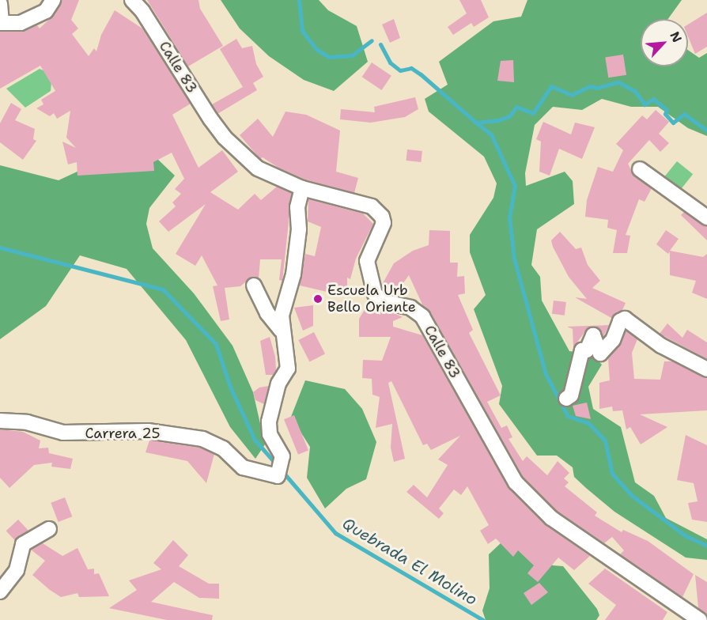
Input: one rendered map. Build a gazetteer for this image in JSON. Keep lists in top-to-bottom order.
{
  "streets": {
    "street": ["Calle 83", "Carrera 25"]
  },
  "crossings": [
    ["Calle 83", "Carrera 25"]
  ],
  "water": ["Quebrada El Molino"],
  "places": ["Escuela Urb Bello Oriente"],
  "north": "top right"
}
